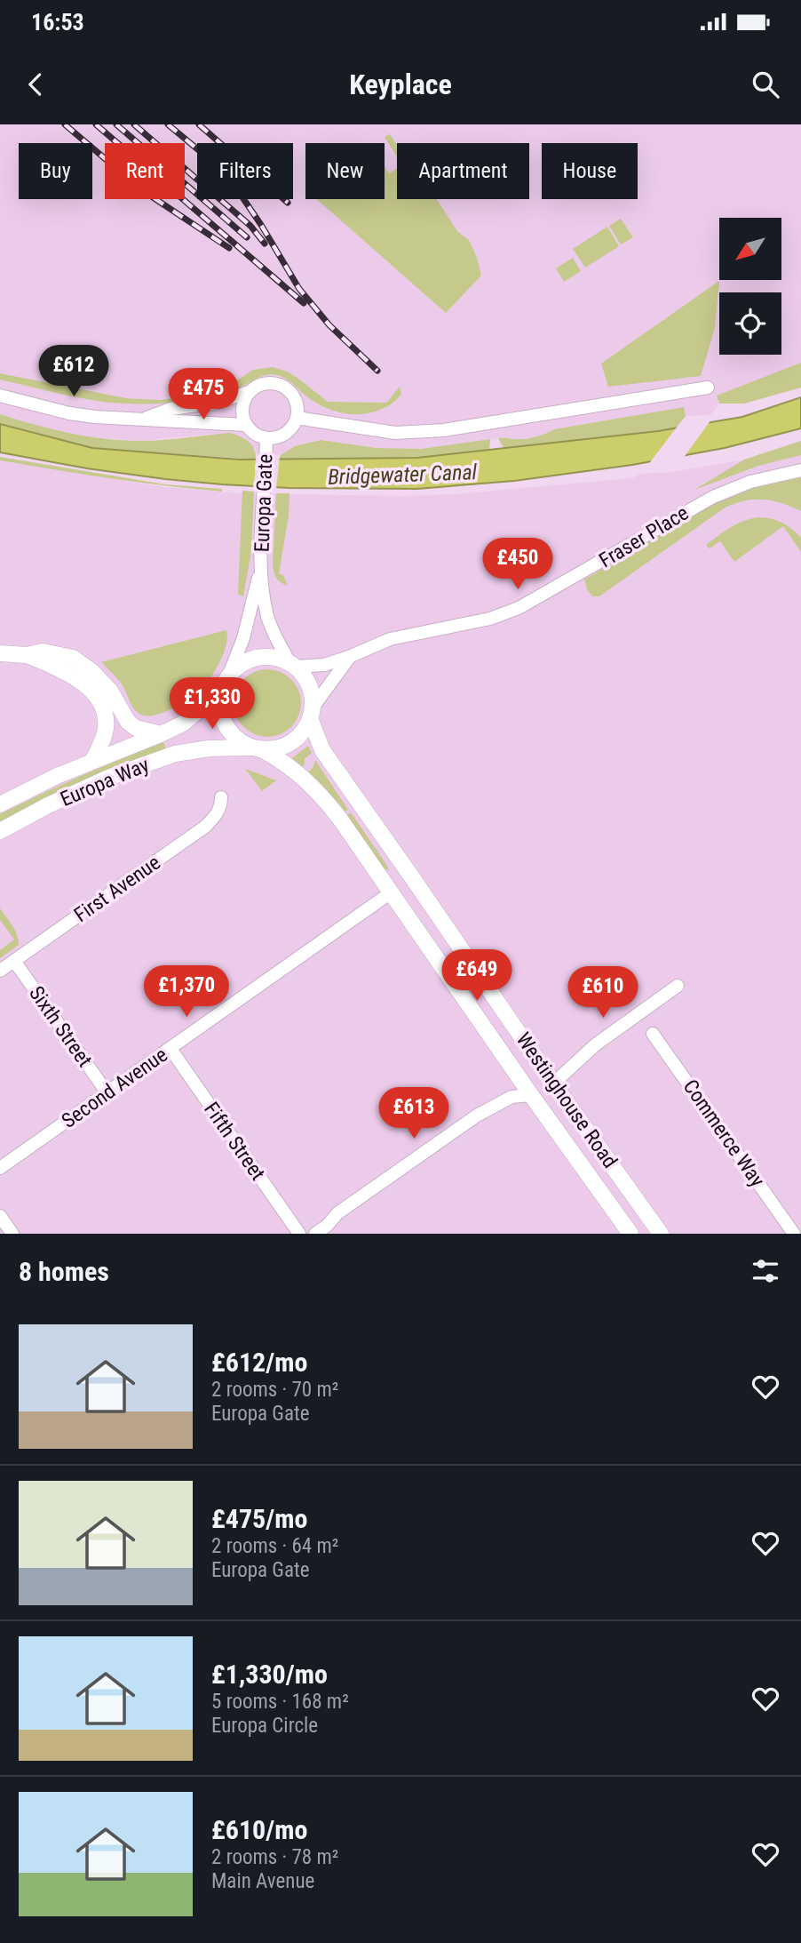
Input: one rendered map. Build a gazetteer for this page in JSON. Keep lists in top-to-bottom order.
{
  "streets": {
    "street": [
      "Europa Gate",
      "Fraser Place",
      "Europa Way",
      "First Avenue",
      "Sixth Street",
      "Second Avenue",
      "Westinghouse Road",
      "Commerce Way",
      "Fifth Street"
    ]
  },
  "crossings": [
    ["Europa Gate", "Fraser Place"],
    ["Europa Gate", "Europa Way"],
    ["Europa Gate", "Westinghouse Road"],
    ["Fraser Place", "Europa Way"],
    ["Fraser Place", "Westinghouse Road"],
    ["Europa Way", "Westinghouse Road"],
    ["First Avenue", "Sixth Street"],
    ["Sixth Street", "Second Avenue"],
    ["Second Avenue", "Westinghouse Road"],
    ["Second Avenue", "Fifth Street"]
  ],
  "water": ["Bridgewater Canal"],
  "north": "bottom left",
  "page": {
    "status": "16:53",
    "header": "Keyplace",
    "chip": [
      "Buy",
      "Rent",
      "Filters",
      "New",
      "Apartment",
      "House"
    ],
    "price": [
      "£612",
      "£475",
      "£450",
      "£1,330",
      "£649",
      "£1,370",
      "£610",
      "£613"
    ],
    "heading": "8 homes",
    "list": [
      {
        "name": "£612/mo",
        "note": "2 rooms · 70 m² · Europa Gate"
      },
      {
        "name": "£475/mo",
        "note": "2 rooms · 64 m² · Europa Gate"
      },
      {
        "name": "£1,330/mo",
        "note": "5 rooms · 168 m² · Europa Circle"
      },
      {
        "name": "£610/mo",
        "note": "2 rooms · 78 m² · Main Avenue"
      }
    ]
  }
}
